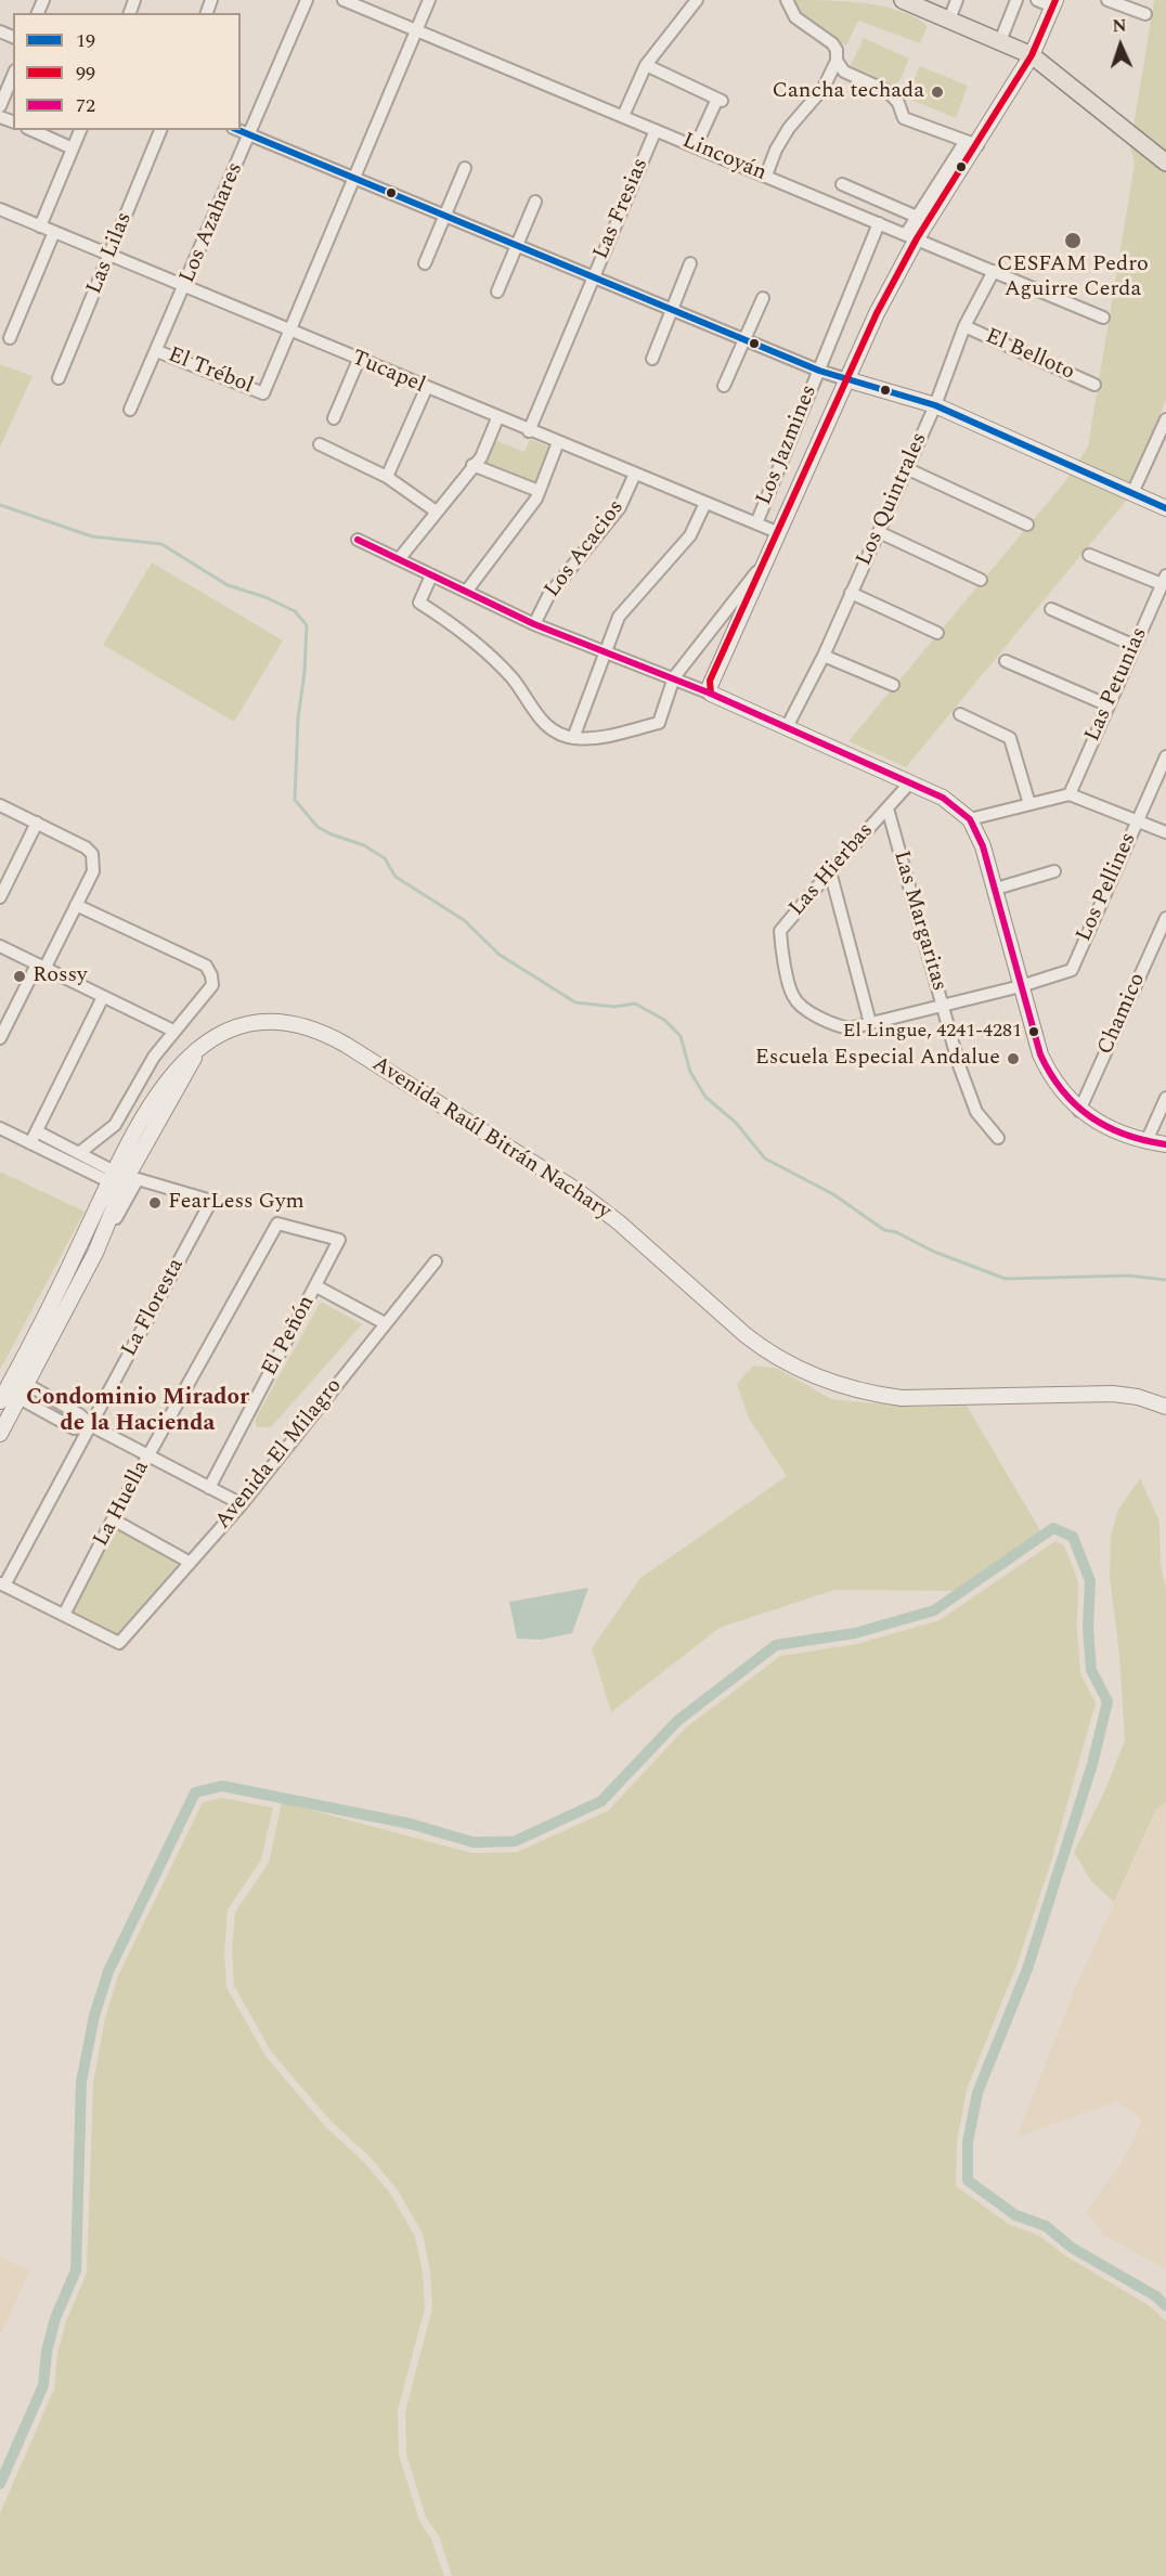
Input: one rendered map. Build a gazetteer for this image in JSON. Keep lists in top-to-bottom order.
{
  "streets": {
    "street": [
      "Lincoyán",
      "Las Fresias",
      "Los Azahares",
      "Las Lilas",
      "El Belloto",
      "El Trébol",
      "Tucapel",
      "Los Jazmines",
      "Los Quintrales",
      "Los Acacios",
      "Las Petunias",
      "Las Hierbas",
      "Los Pellines",
      "Las Margaritas",
      "Chamico",
      "Avenida Raúl Bitrán Nachary",
      "La Floresta",
      "El Peñón",
      "Avenida El Milagro",
      "La Huella"
    ]
  },
  "crossings": [
    ["Lincoyán", "Las Fresias"],
    ["Lincoyán", "Los Jazmines"],
    ["Lincoyán", "Los Quintrales"],
    ["Las Fresias", "Tucapel"],
    ["Los Azahares", "El Trébol"],
    ["Los Azahares", "Tucapel"],
    ["Las Lilas", "Tucapel"],
    ["El Belloto", "Los Quintrales"],
    ["El Trébol", "Tucapel"],
    ["Tucapel", "Los Jazmines"],
    ["Tucapel", "Los Acacios"],
    ["Las Hierbas", "Los Pellines"],
    ["Las Hierbas", "Las Margaritas"],
    ["Los Pellines", "Las Margaritas"],
    ["Avenida Raúl Bitrán Nachary", "La Floresta"],
    ["El Peñón", "La Huella"],
    ["Avenida El Milagro", "La Huella"]
  ],
  "districts": ["Condominio Mirador de la Hacienda"],
  "places": [
    "Cancha techada",
    "CESFAM Pedro Aguirre Cerda",
    "Rossy",
    "El Lingue, 4241-4281",
    "Escuela Especial Andalue",
    "FearLess Gym"
  ],
  "lines": ["transit line 99", "transit line 19", "transit line 72"],
  "legend": ["19", "99", "72"],
  "north": "top"
}
